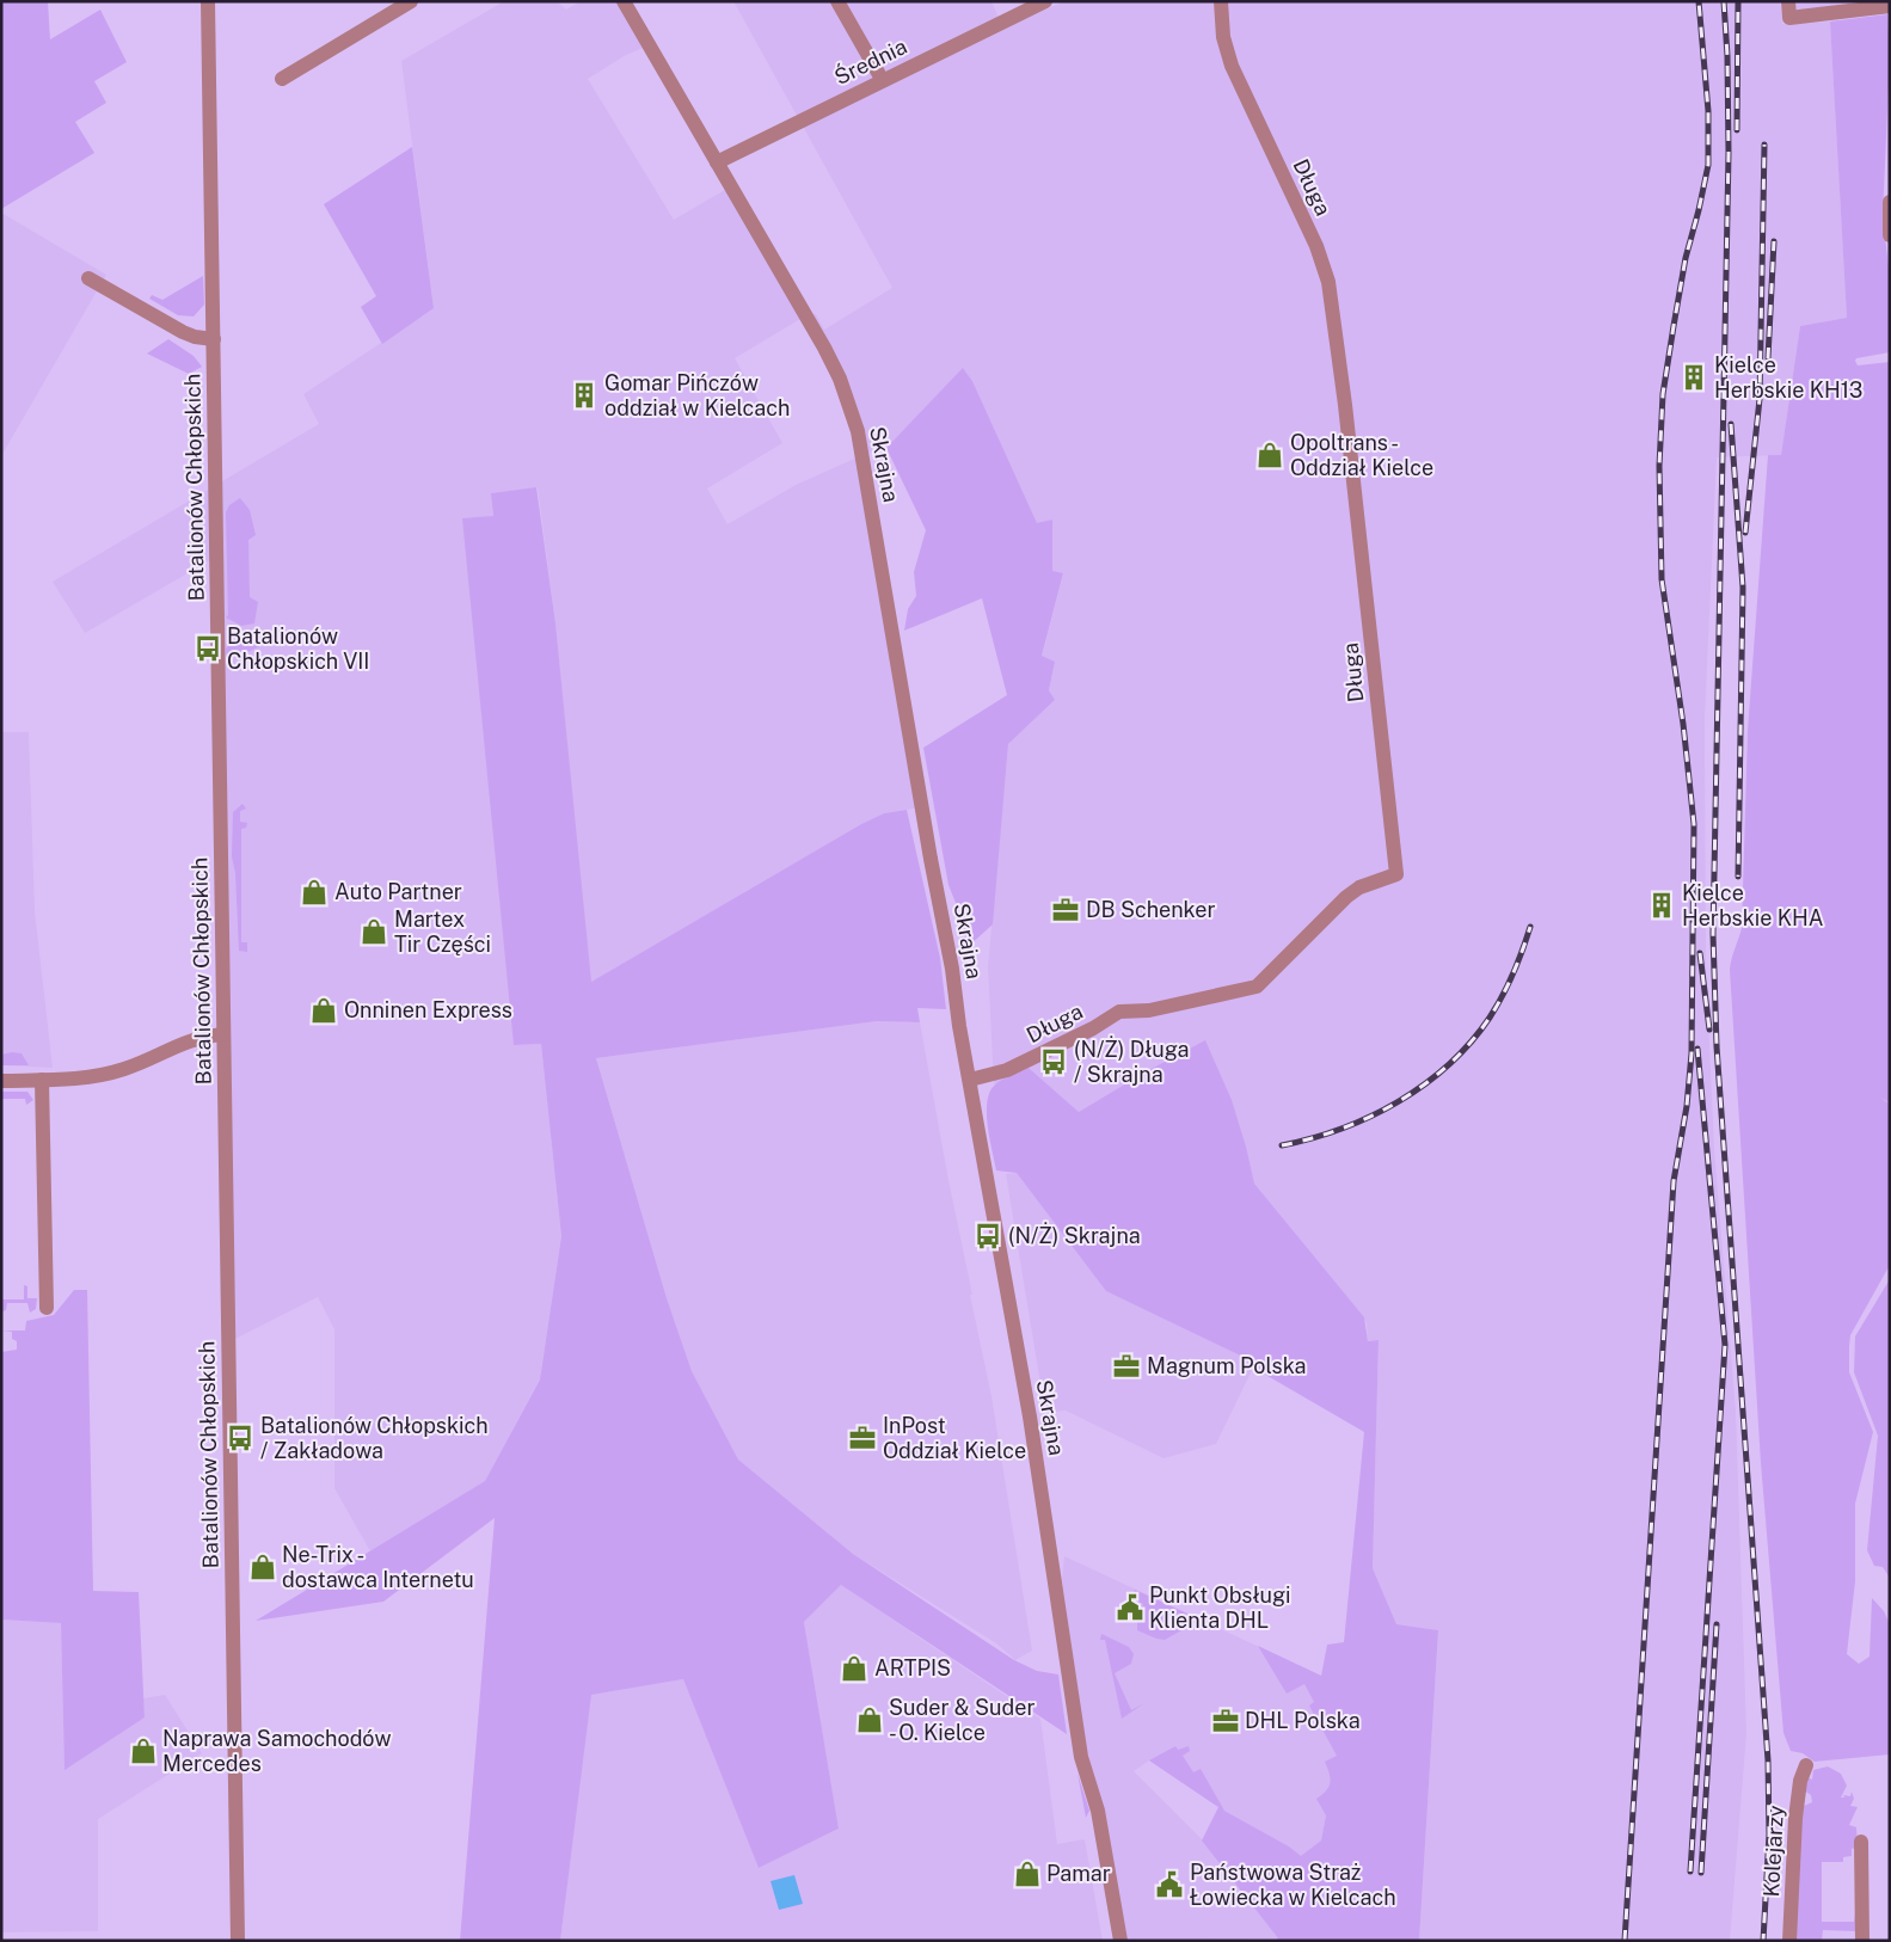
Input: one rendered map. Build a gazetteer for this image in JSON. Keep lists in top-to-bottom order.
{
  "streets": {
    "street": [
      "Średnia",
      "Długa",
      "Skrajna",
      "Batalionów Chłopskich",
      "Kolejarzy"
    ]
  },
  "crossings": [
    ["Średnia", "Skrajna"],
    ["Długa", "Skrajna"]
  ],
  "places": {
    "building": ["Kielce Herbskie KH13", "Gomar Pińczów oddział w Kielcach", "Kielce Herbskie KHA"],
    "shop": [
      "Opoltrans - Oddział Kielce",
      "Auto Partner",
      "Martex Tir Części",
      "Onninen Express",
      "Ne-Trix - dostawca Internetu",
      "ARTPIS",
      "Suder & Suder - O. Kielce",
      "Naprawa Samochodów Mercedes",
      "Pamar"
    ],
    "bus stop": [
      "Batalionów Chłopskich VII",
      "(N/Ż) Długa / Skrajna",
      "(N/Ż) Skrajna",
      "Batalionów Chłopskich / Zakładowa"
    ],
    "office": [
      "DB Schenker",
      "Magnum Polska",
      "InPost Oddział Kielce",
      "DHL Polska"
    ],
    "public building": ["Punkt Obsługi Klienta DHL", "Państwowa Straż Łowiecka w Kielcach"]
  }
}
